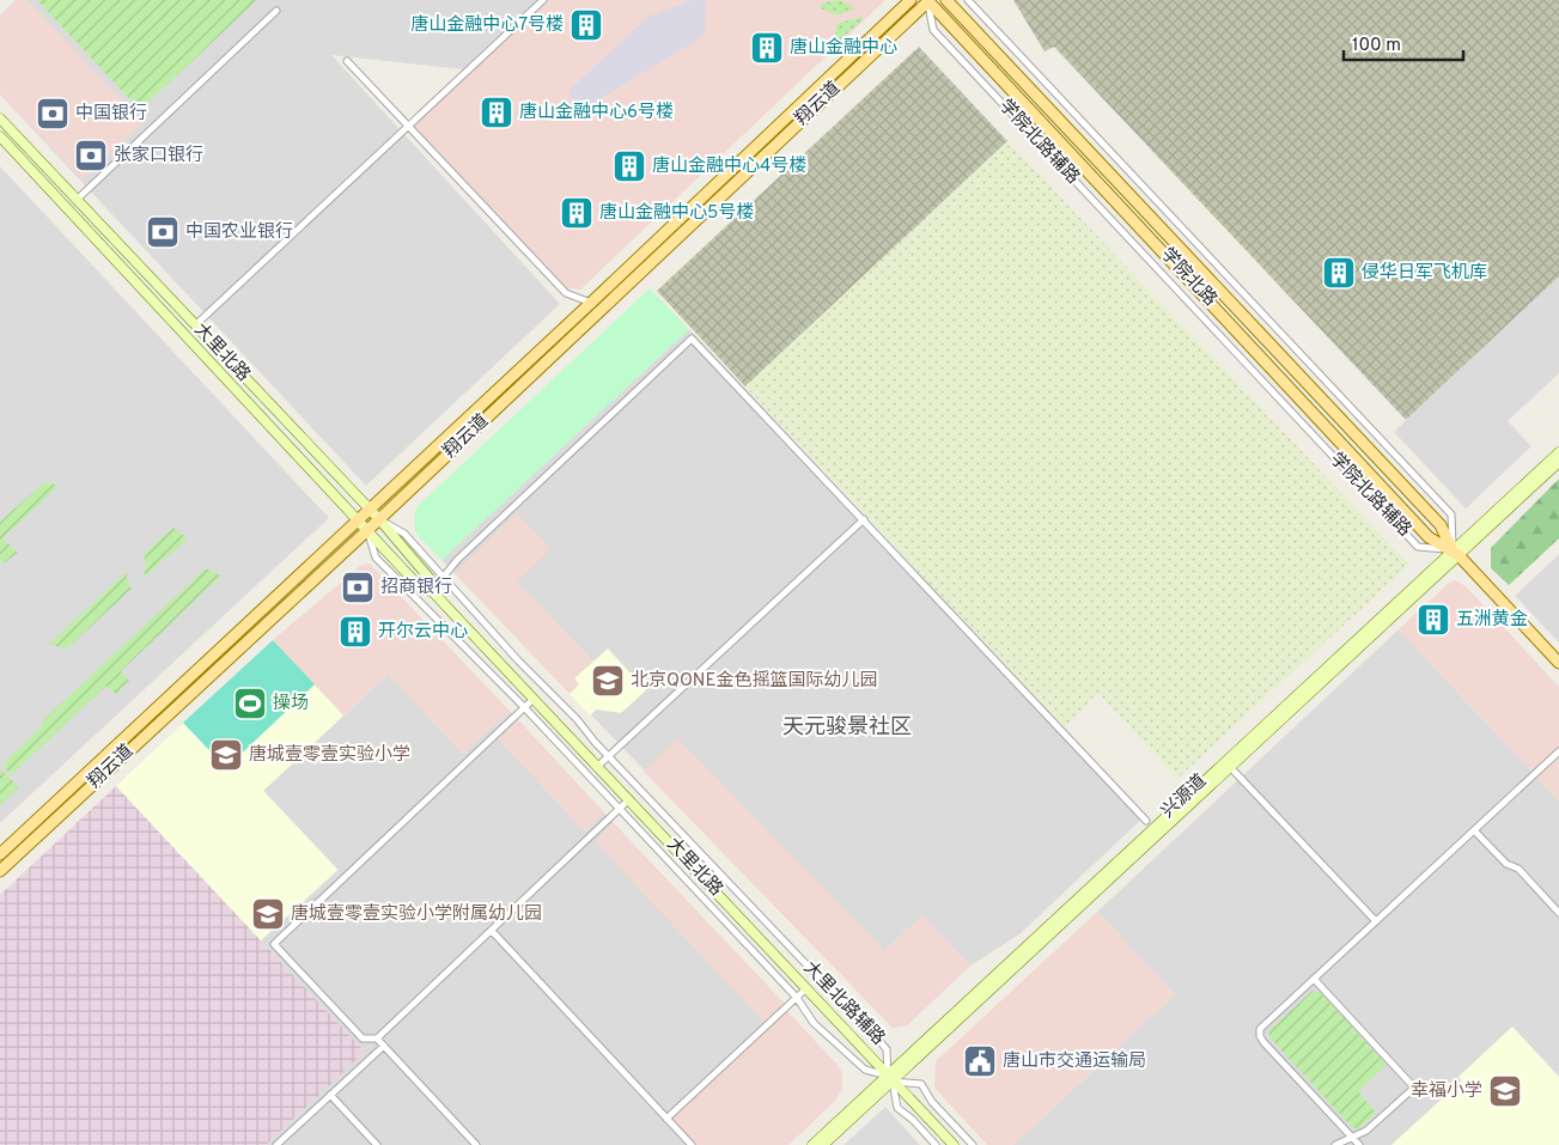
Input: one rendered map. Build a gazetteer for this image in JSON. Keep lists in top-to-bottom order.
{
  "streets": {
    "main road": [
      "翔云道",
      "学院北路",
      "大里北路",
      "兴源道"
    ],
    "street": ["学院北路辅路", "大里北路辅路"]
  },
  "crossings": [
    ["翔云道", "学院北路辅路"],
    ["翔云道", "学院北路"],
    ["翔云道", "大里北路"],
    ["翔云道", "大里北路辅路"],
    ["学院北路辅路", "学院北路"],
    ["学院北路辅路", "兴源道"],
    ["学院北路", "兴源道"],
    ["大里北路", "兴源道"],
    ["大里北路", "大里北路辅路"],
    ["兴源道", "大里北路辅路"]
  ],
  "districts": ["天元骏景社区"],
  "places": {
    "building": [
      "唐山金融中心7号楼",
      "唐山金融中心",
      "唐山金融中心6号楼",
      "唐山金融中心4号楼",
      "唐山金融中心5号楼",
      "侵华日军飞机库",
      "五洲黄金",
      "开尔云中心"
    ],
    "bank": [
      "中国银行",
      "张家口银行",
      "中国农业银行",
      "招商银行"
    ],
    "school or university": [
      "北京QONE金色摇篮国际幼儿园",
      "唐城壹零壹实验小学",
      "唐城壹零壹实验小学附属幼儿园",
      "幸福小学"
    ],
    "sports": ["操场"],
    "public building": ["唐山市交通运输局"]
  },
  "scale_bar": "100 m"
}
